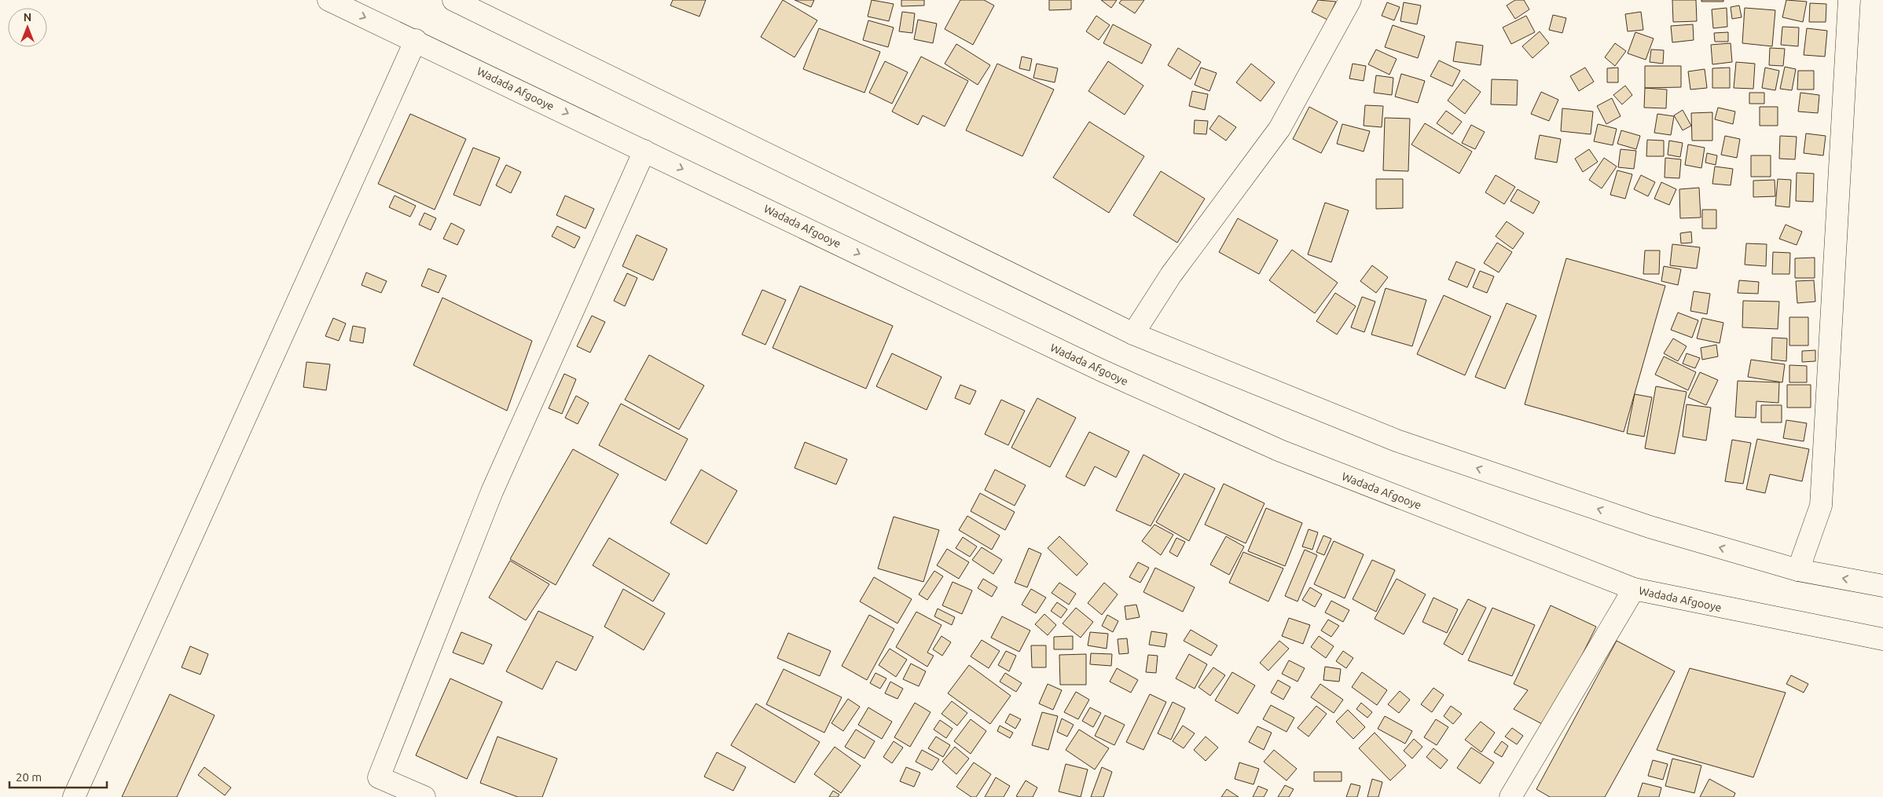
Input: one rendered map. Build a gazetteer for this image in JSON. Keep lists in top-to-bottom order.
{
  "streets": {
    "main road": ["Wadada Afgooye"]
  },
  "scale_bar": "20 m",
  "north": "top"
}
